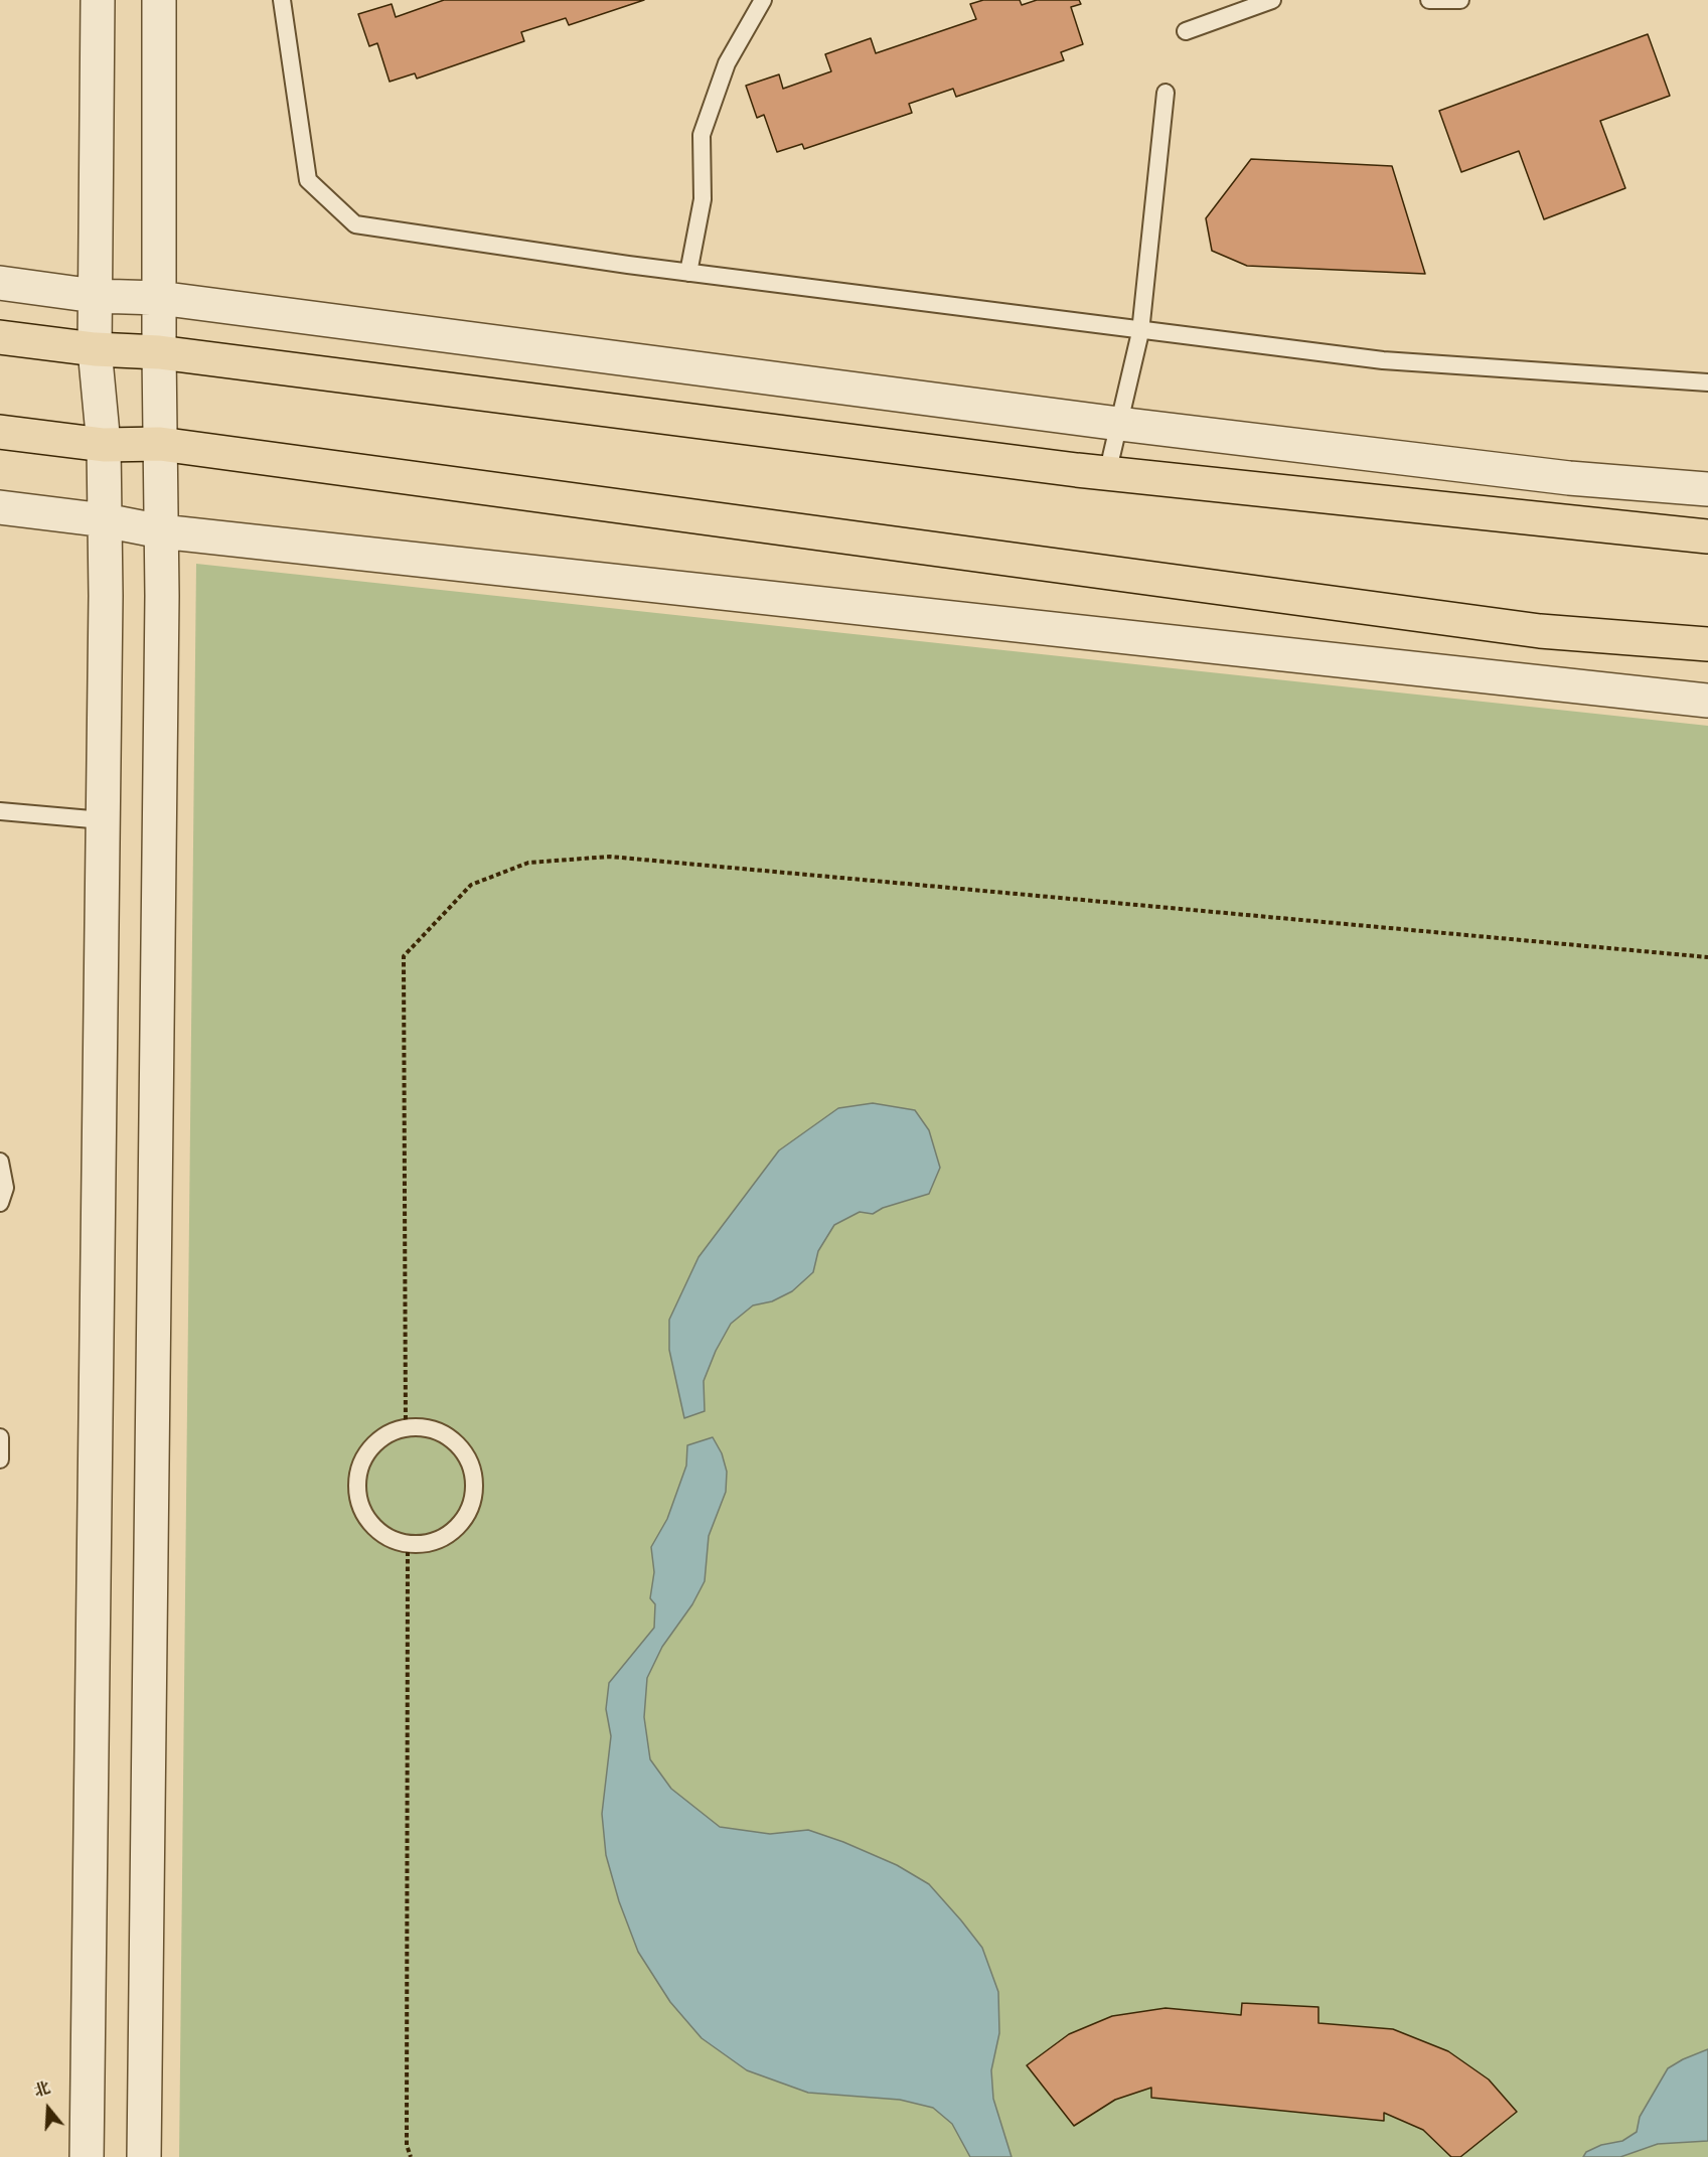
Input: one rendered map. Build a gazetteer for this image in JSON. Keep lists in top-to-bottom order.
{
  "north": "top"
}
